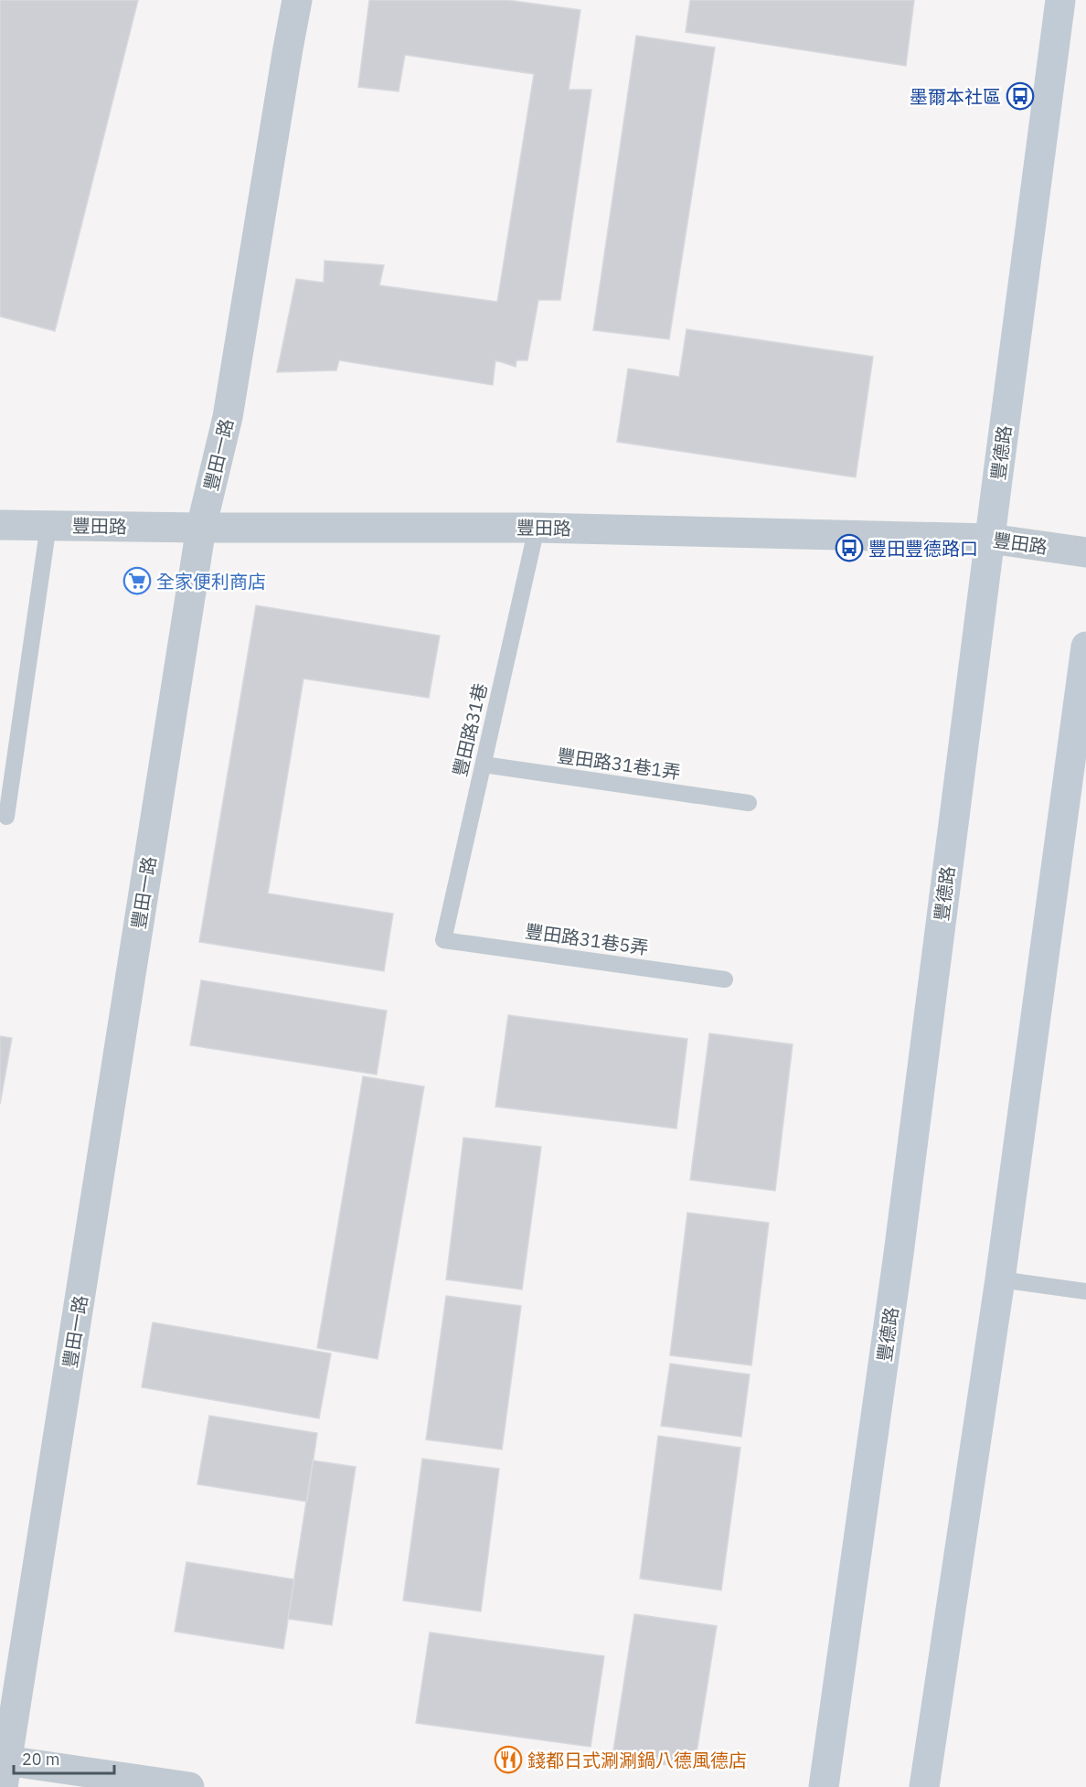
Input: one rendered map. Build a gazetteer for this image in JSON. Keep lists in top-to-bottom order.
{
  "streets": {
    "main road": ["豐德路"],
    "street": ["豐田一路", "豐田路"],
    "lane": ["豐田路31巷", "豐田路31巷1弄", "豐田路31巷5弄"]
  },
  "crossings": [
    ["豐德路", "豐田路"],
    ["豐田一路", "豐田路"],
    ["豐田路", "豐田路31巷"],
    ["豐田路31巷", "豐田路31巷1弄"],
    ["豐田路31巷", "豐田路31巷5弄"]
  ],
  "places": {
    "bus stop": ["墨爾本社區", "豐田豐德路口"],
    "supermarket": ["全家便利商店"],
    "restaurant": ["錢都日式涮涮鍋八德風德店"]
  },
  "scale_bar": "20 m"
}
